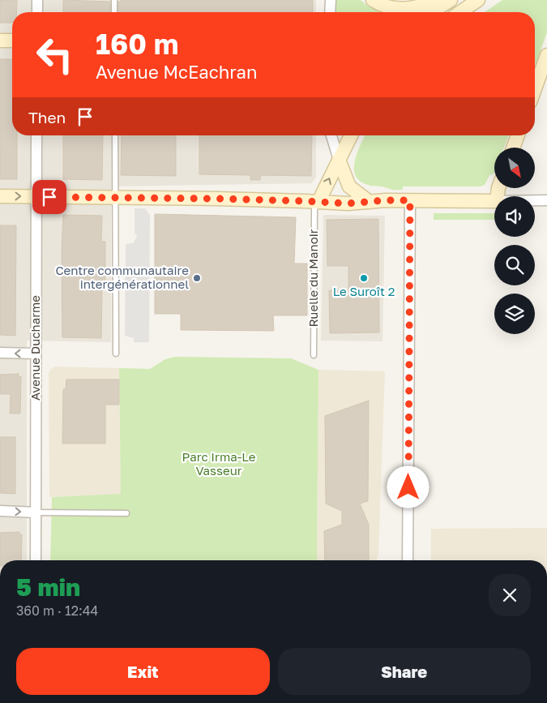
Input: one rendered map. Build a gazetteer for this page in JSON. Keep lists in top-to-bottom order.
{
  "streets": {
    "street": ["Avenue Ducharme"],
    "lane": ["Ruelle du Manoir"]
  },
  "parks": ["Parc Irma-Le Vasseur"],
  "places": ["Centre communautaire intergénérationnel", "Le Suroît 2"],
  "north": "bottom right",
  "page": {
    "turn": ["160 m", "Avenue McEachran"],
    "then": "Then",
    "heading": ["5 min", "360 m · 12:44"],
    "buttons": ["Exit", "Share"]
  }
}
